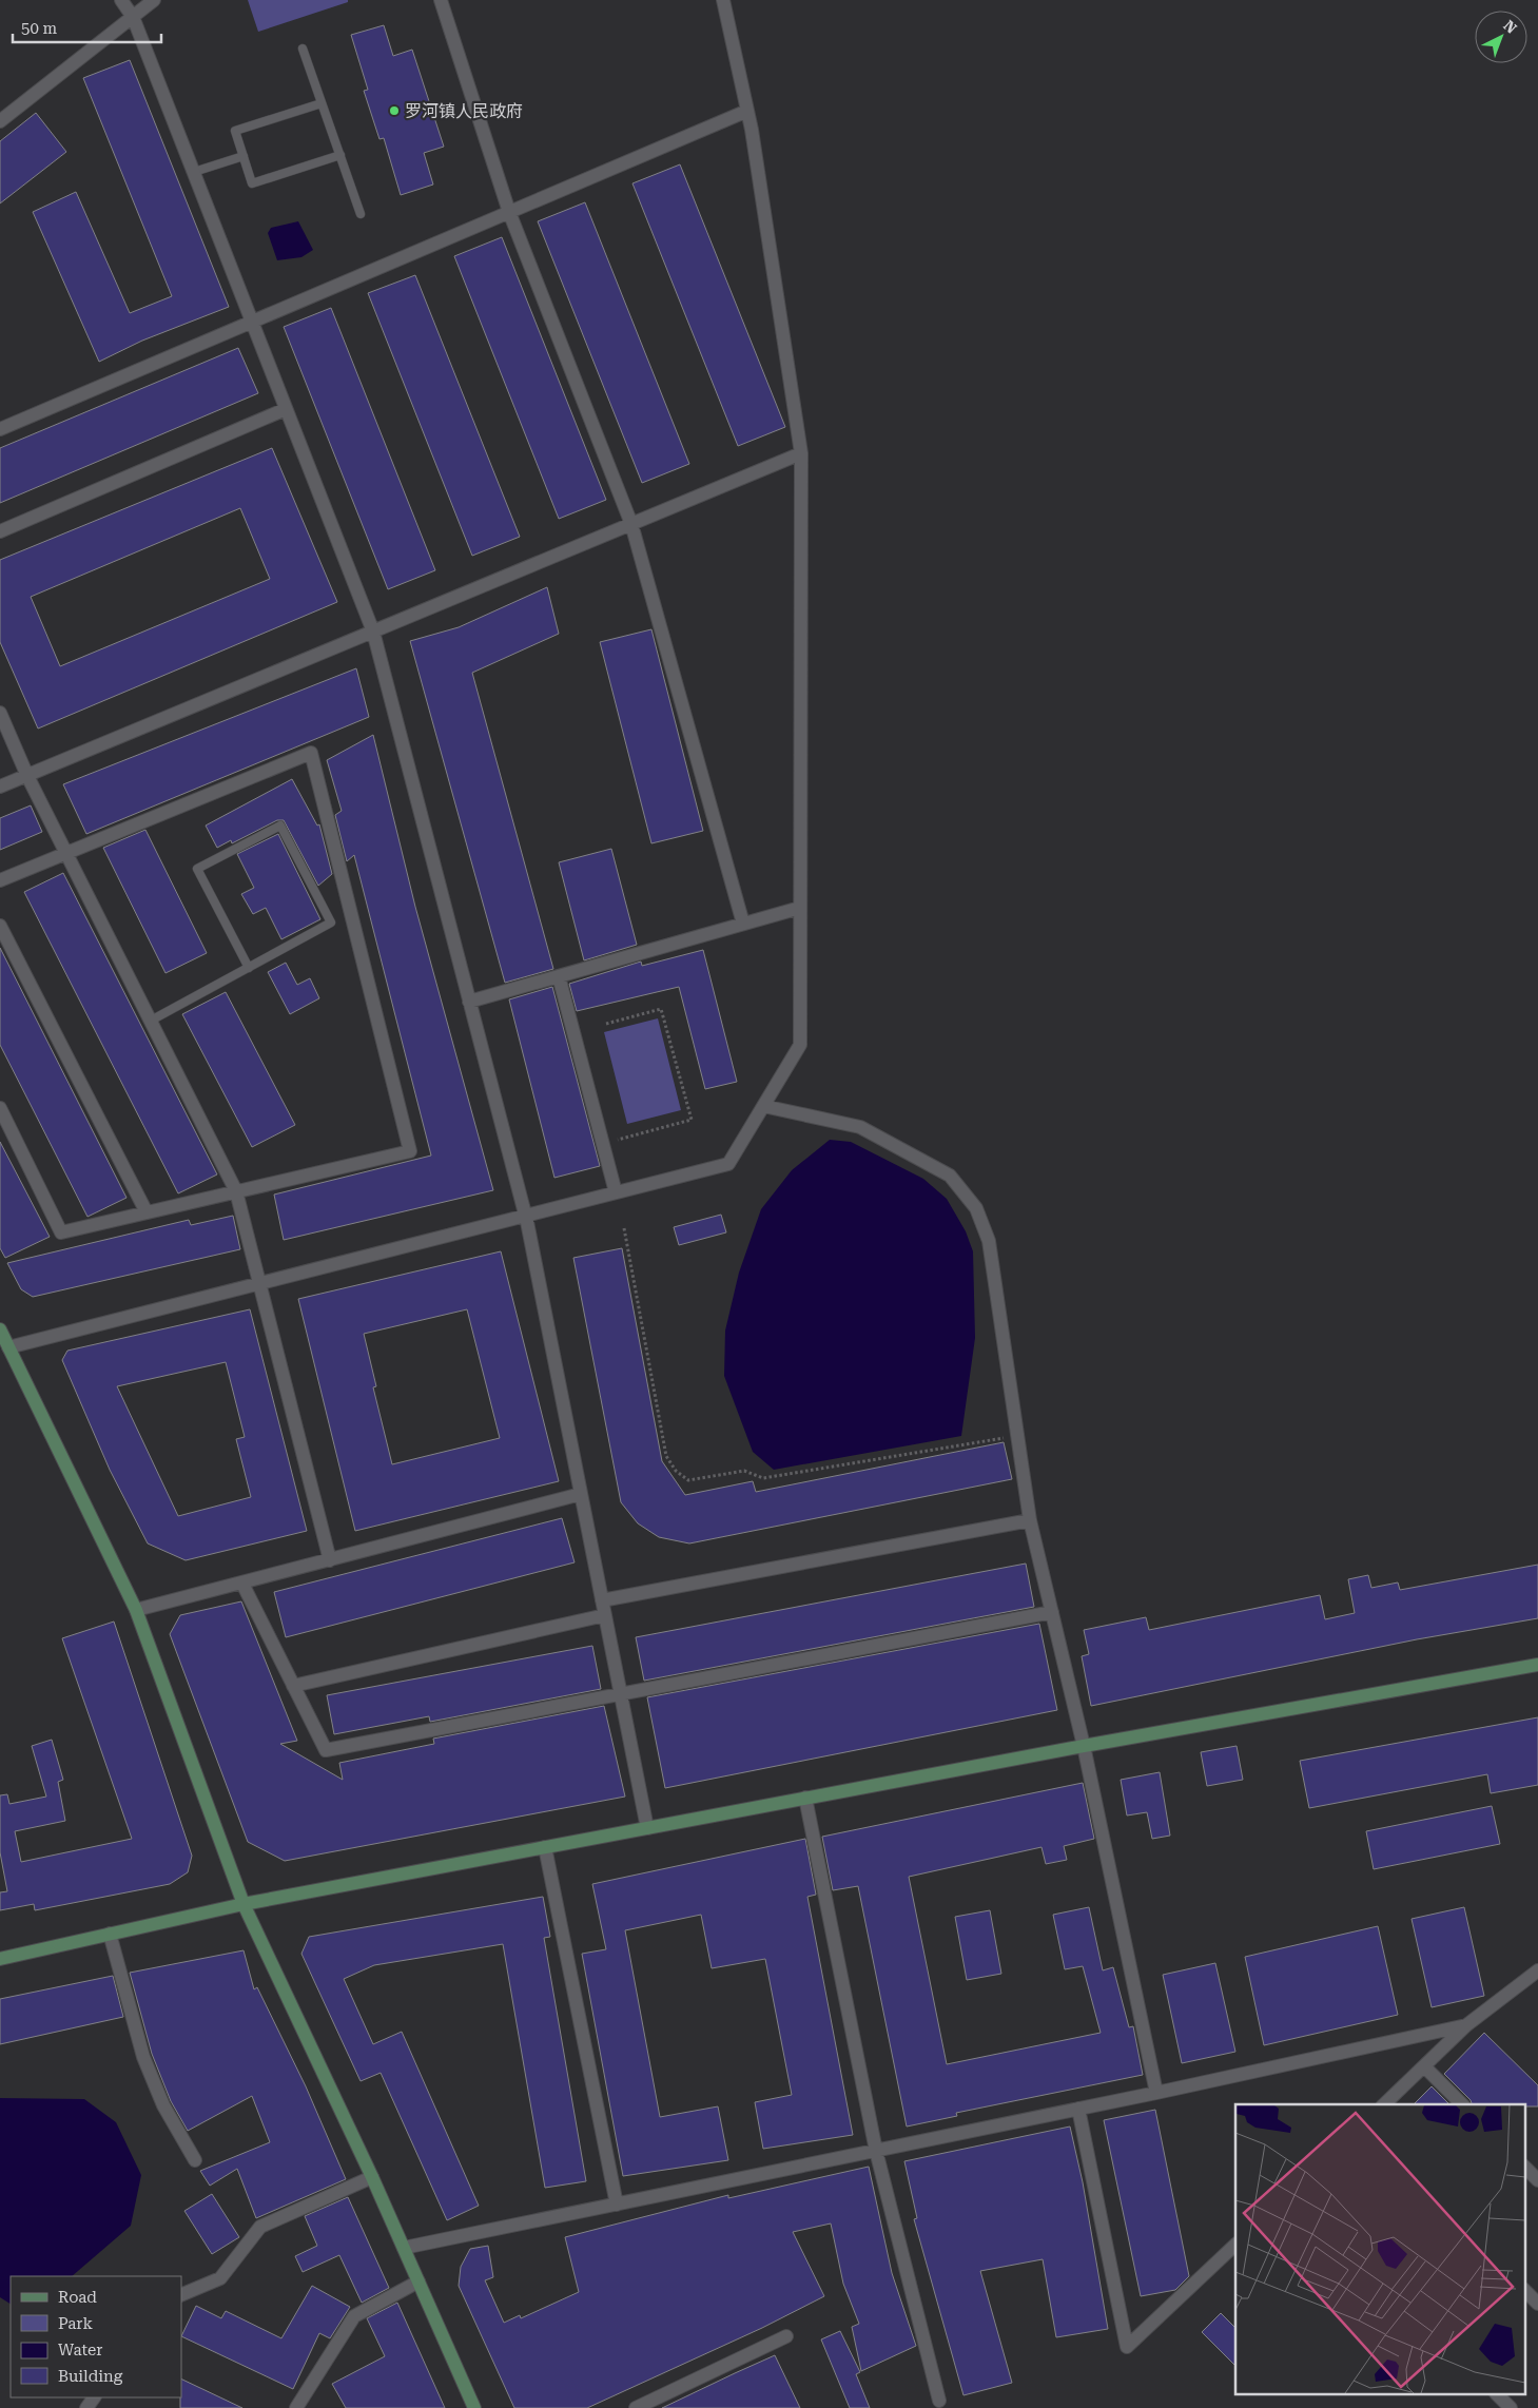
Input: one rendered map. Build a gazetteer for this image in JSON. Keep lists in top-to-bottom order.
{
  "places": ["罗河镇人民政府"],
  "legend": [
    "Road",
    "Park",
    "Water",
    "Building"
  ],
  "scale_bar": "50 m",
  "north": "top right"
}
